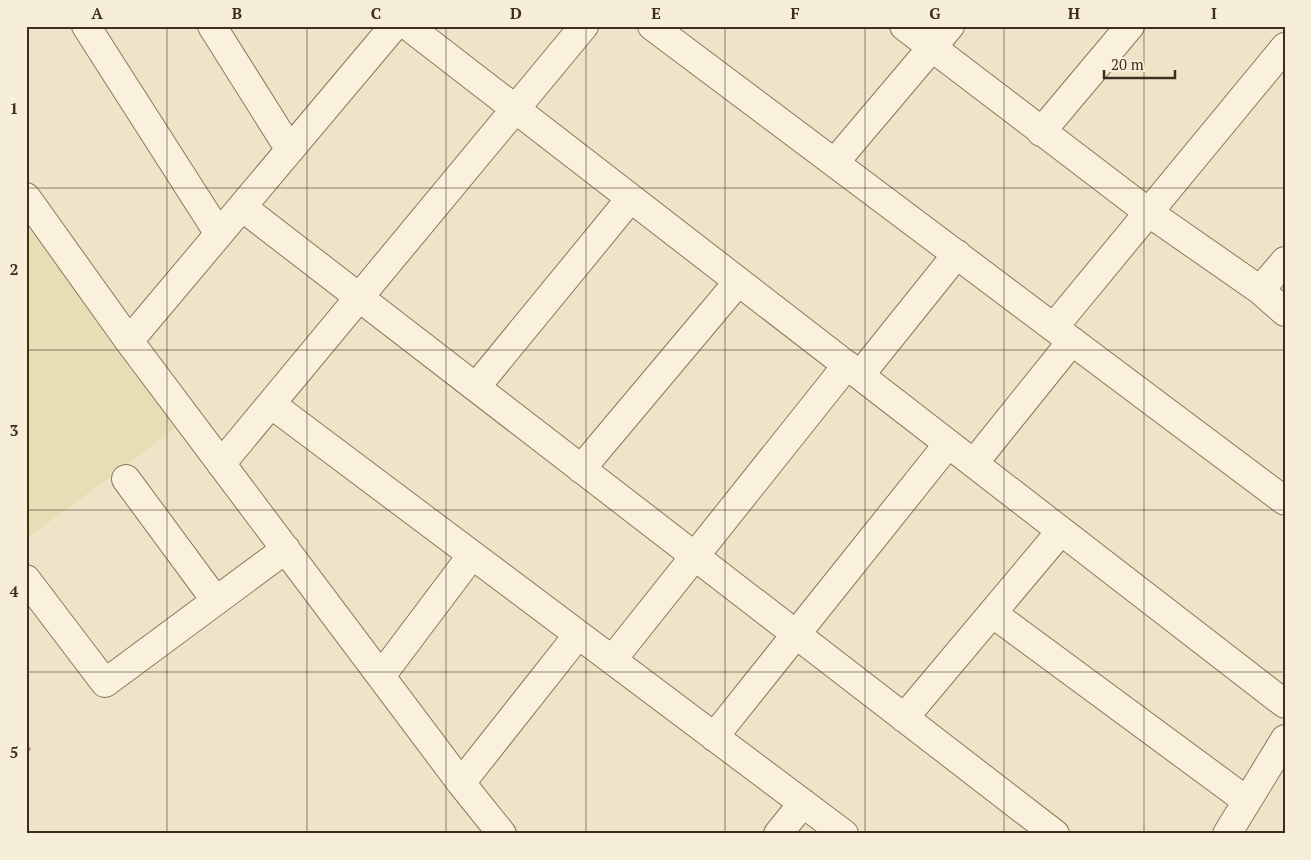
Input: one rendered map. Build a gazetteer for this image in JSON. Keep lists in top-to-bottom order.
{
  "scale_bar": "20 m",
  "grid": {
    "columns": [
      "A",
      "B",
      "C",
      "D",
      "E",
      "F",
      "G",
      "H",
      "I"
    ],
    "rows": [
      "1",
      "2",
      "3",
      "4",
      "5"
    ]
  }
}
